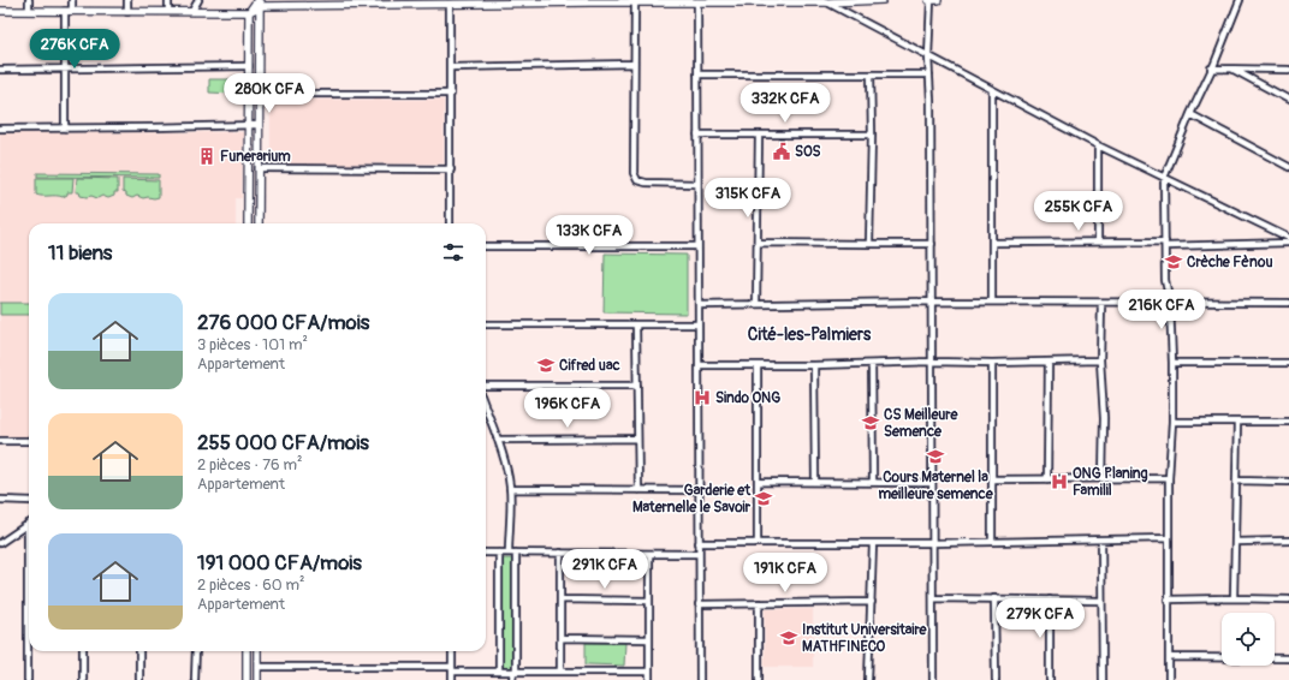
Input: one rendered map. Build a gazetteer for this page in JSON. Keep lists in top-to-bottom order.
{
  "districts": ["Cité-les-Palmiers"],
  "places": {
    "public building": ["SOS"],
    "building": ["Funerarium"],
    "school or university": [
      "Crèche Fènou",
      "Cifred uac",
      "CS Meilleure Semence",
      "Cours Maternel la meilleure semence",
      "Garderie et Maternelle le Savoir",
      "Institut Universitaire MATHFINECO"
    ],
    "hospital": ["Sindo ONG", "ONG Planing Familil"]
  },
  "page": {
    "price": [
      "276K CFA",
      "280K CFA",
      "332K CFA",
      "315K CFA",
      "255K CFA",
      "133K CFA",
      "216K CFA",
      "196K CFA",
      "291K CFA",
      "191K CFA",
      "279K CFA"
    ],
    "heading": "11 biens",
    "list": [
      {
        "name": "276 000 CFA/mois",
        "note": "3 pièces · 101 m² · Appartement"
      },
      {
        "name": "255 000 CFA/mois",
        "note": "2 pièces · 76 m² · Appartement"
      },
      {
        "name": "191 000 CFA/mois",
        "note": "2 pièces · 60 m² · Appartement"
      }
    ]
  }
}
